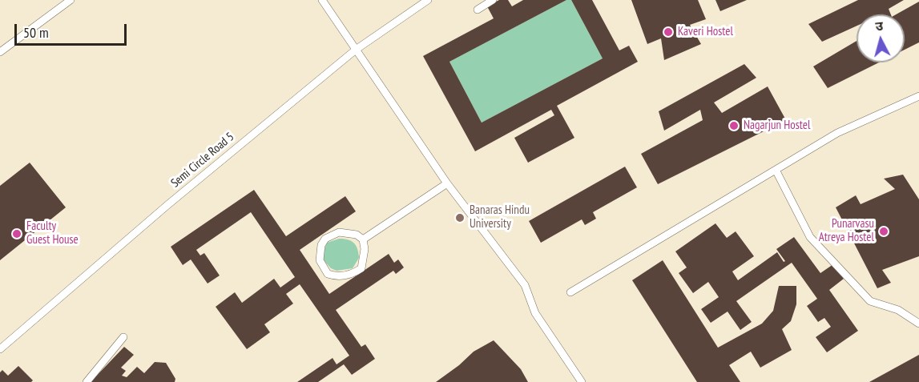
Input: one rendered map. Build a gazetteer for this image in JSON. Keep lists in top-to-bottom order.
{
  "streets": {
    "lane": ["Semi Circle Road 5"]
  },
  "places": [
    "Kaveri Hostel",
    "Nagarjun Hostel",
    "Banaras Hindu University",
    "Punarvasu Atreya Hostel",
    "Faculty Guest House"
  ],
  "scale_bar": "50 m",
  "north": "top"
}
